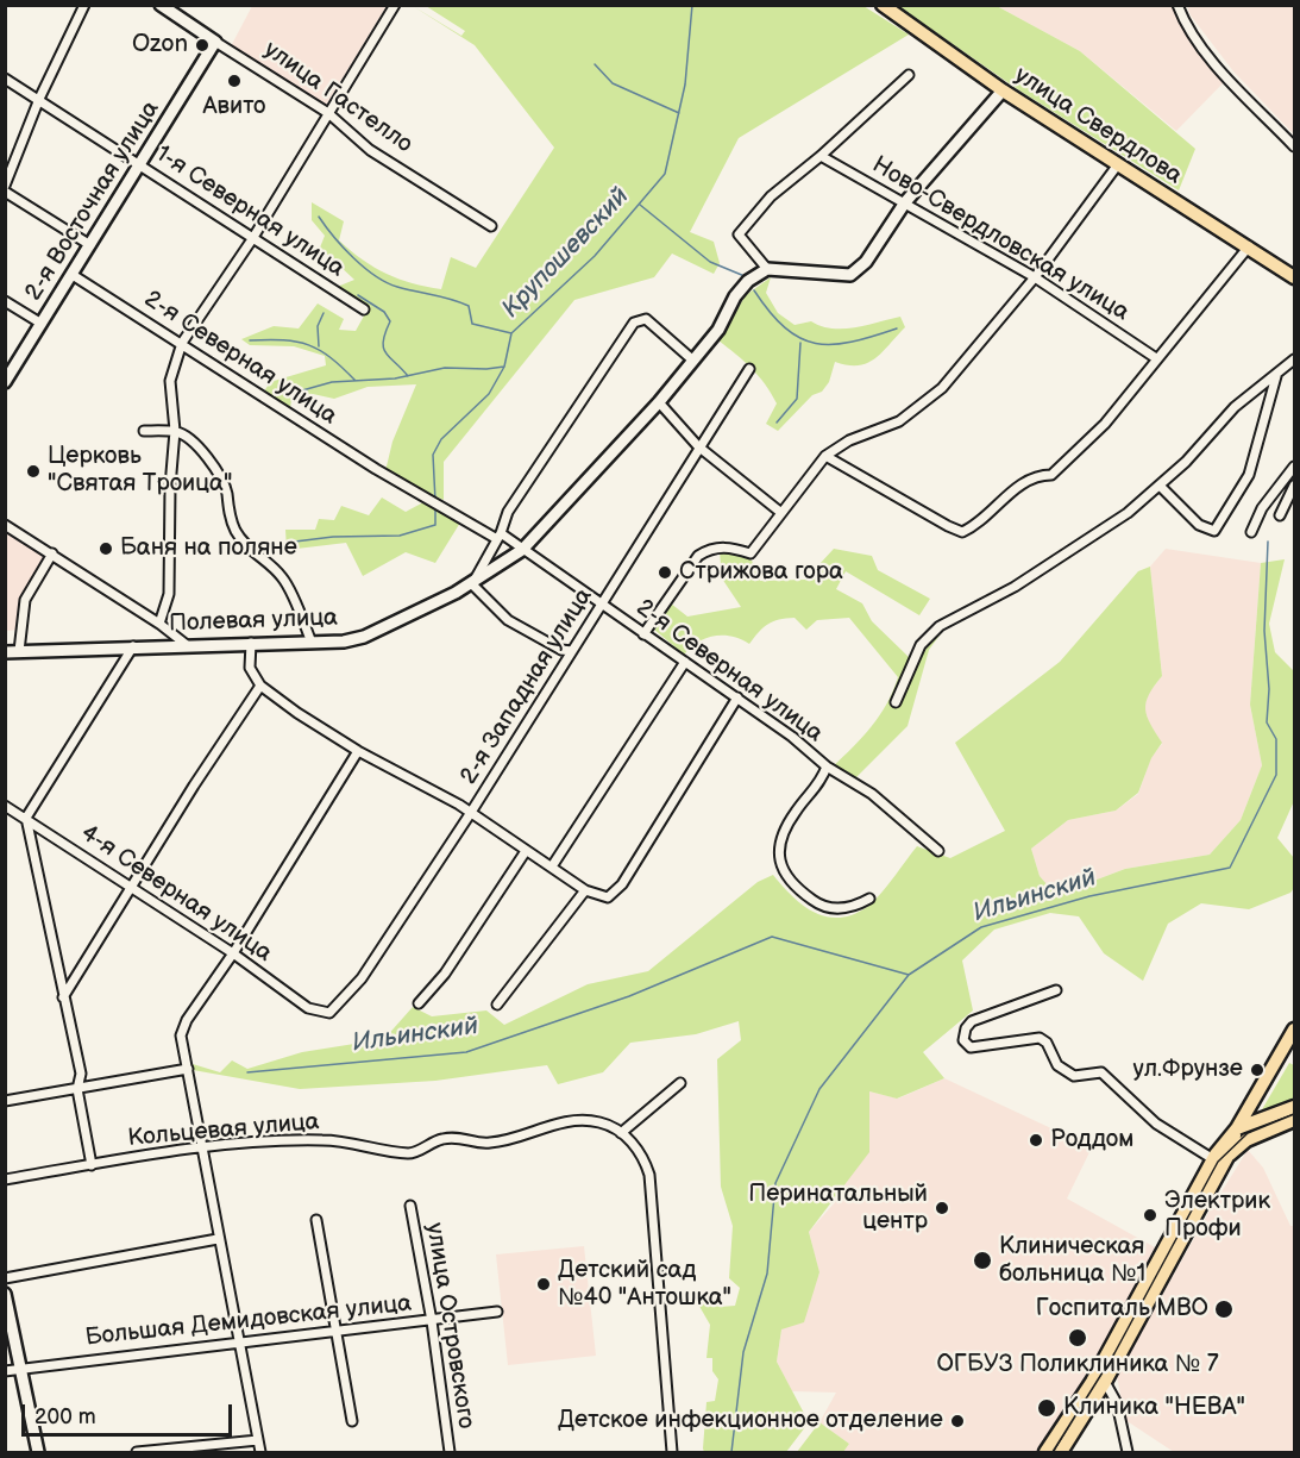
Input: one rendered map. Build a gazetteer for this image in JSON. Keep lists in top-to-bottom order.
{
  "streets": {
    "main road": [
      "улица Гастелло",
      "улица Свердлова",
      "2-я Восточная улица",
      "Полевая улица"
    ],
    "street": [
      "1-я Северная улица",
      "Ново-Свердловская улица",
      "2-я Северная улица",
      "2-я Западная улица",
      "4-я Северная улица",
      "Кольцевая улица",
      "Большая Демидовская улица",
      "улица Островского"
    ]
  },
  "crossings": [
    ["улица Гастелло", "2-я Восточная улица"],
    ["2-я Восточная улица", "1-я Северная улица"],
    ["2-я Восточная улица", "2-я Северная улица"],
    ["2-я Северная улица", "Полевая улица"],
    ["2-я Северная улица", "2-я Западная улица"],
    ["2-я Западная улица", "4-я Северная улица"],
    ["Большая Демидовская улица", "улица Островского"]
  ],
  "water": ["Крупошевский", "Ильинский"],
  "places": [
    "Ozon",
    "Авито",
    "Церковь \"Святая Троица\"",
    "Баня на поляне",
    "Стрижова гора",
    "ул.Фрунзе",
    "Роддом",
    "Перинатальный центр",
    "Электрик Профи",
    "Клиническая больница №1",
    "Детский сад №40 \"Антошка\"",
    "Госпиталь МВО",
    "ОГБУЗ Поликлиника № 7",
    "Клиника \"НЕВА\"",
    "Детское инфекционное отделение"
  ],
  "scale_bar": "200 m"
}
